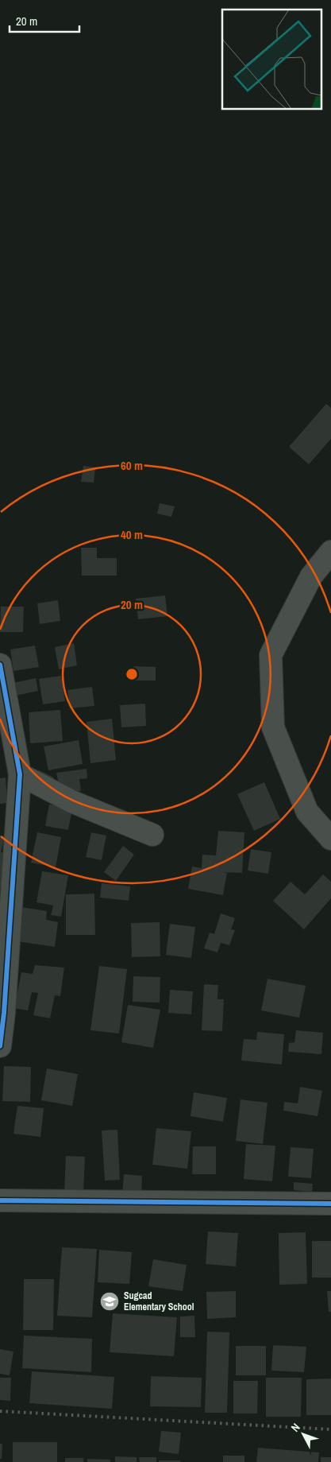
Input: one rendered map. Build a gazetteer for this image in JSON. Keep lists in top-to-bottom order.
{
  "places": {
    "school or university": ["Sugcad Elementary School"]
  },
  "scale_bar": "20 m",
  "north": "top left",
  "rings": ["60 m", "40 m", "20 m"]
}
